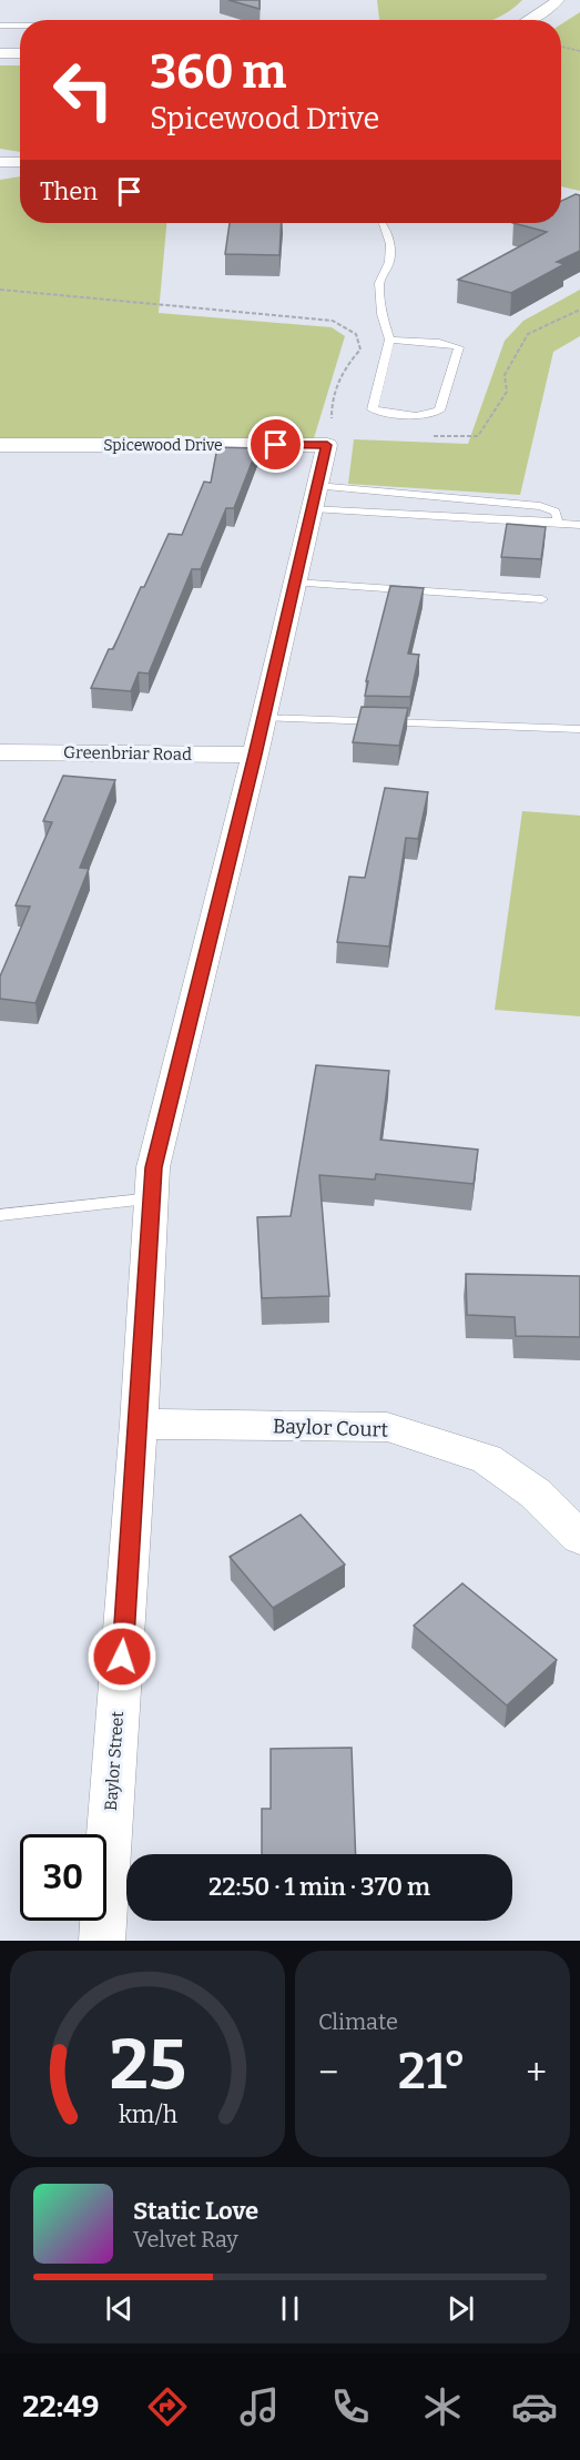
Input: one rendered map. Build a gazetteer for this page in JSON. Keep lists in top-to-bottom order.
{
  "streets": {
    "street": [
      "Spicewood Drive",
      "Greenbriar Road",
      "Baylor Court",
      "Baylor Street"
    ]
  },
  "crossings": [
    ["Spicewood Drive", "Baylor Street"],
    ["Greenbriar Road", "Baylor Street"],
    ["Baylor Court", "Baylor Street"]
  ],
  "page": {
    "turn": ["360 m", "Spicewood Drive"],
    "then": "Then",
    "limit": "30",
    "trip": "22:50 · 1 min · 370 m",
    "tile": "Climate",
    "heat": ["−", "21°", "+"],
    "song": ["Static Love", "Velvet Ray"],
    "tabs": "22:49",
    "gauge": ["25", "km/h"]
  }
}
